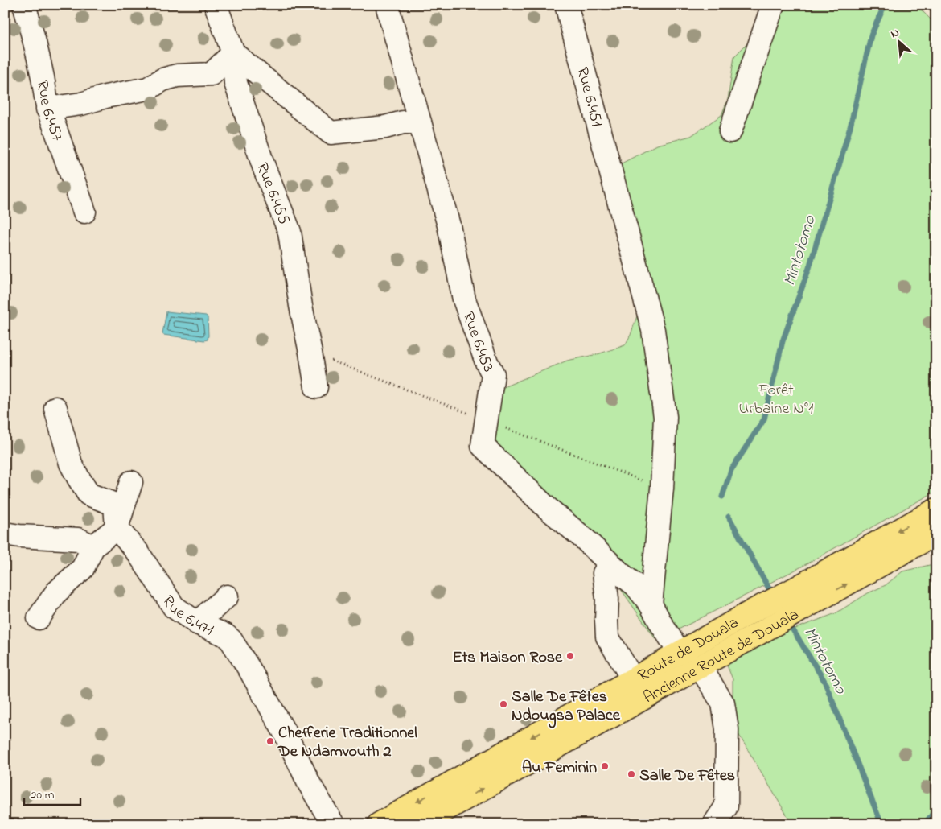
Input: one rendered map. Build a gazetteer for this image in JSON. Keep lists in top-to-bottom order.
{
  "streets": {
    "main road": ["Route de Douala", "Ancienne Route de Douala"],
    "street": [
      "Rue 6.451",
      "Rue 6.457",
      "Rue 6.455",
      "Rue 6.453",
      "Rue 6.471"
    ]
  },
  "crossings": [
    ["Rue 6.451", "Rue 6.453"],
    ["Rue 6.453", "Route de Douala"]
  ],
  "one_way": ["Route de Douala", "Ancienne Route de Douala"],
  "water": ["Mintotomo"],
  "parks": ["Forêt Urbaine N°1"],
  "places": [
    "Ets Maison Rose",
    "Salle De Fêtes Ndougsa Palace",
    "Chefferie Traditionnel De Ndamvouth 2",
    "Au Feminin",
    "Salle De Fêtes"
  ],
  "scale_bar": "20 m",
  "north": "top left"
}
